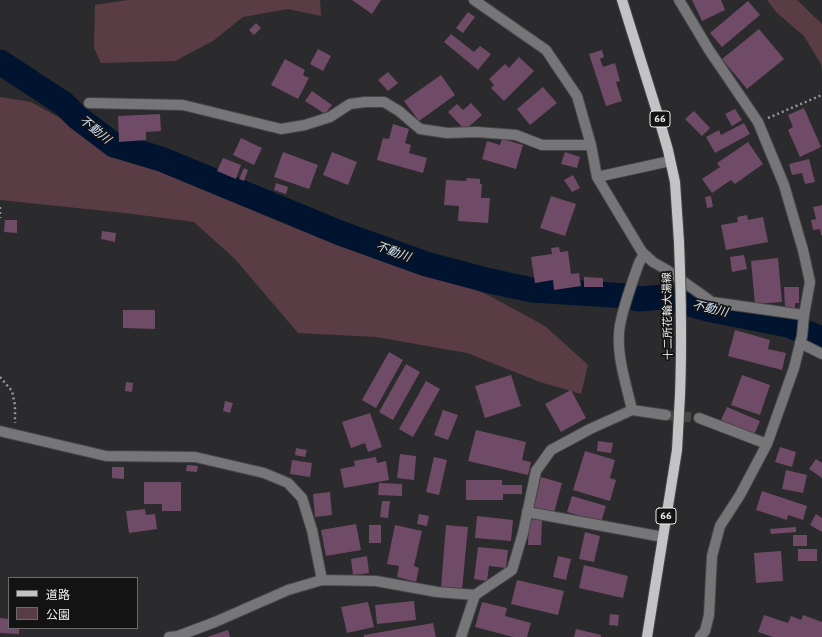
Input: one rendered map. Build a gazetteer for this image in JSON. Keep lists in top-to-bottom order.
{
  "streets": {
    "main road": ["66", "十二所花輪大湯線"]
  },
  "water": ["不動川"],
  "legend": ["道路", "公園"]
}
